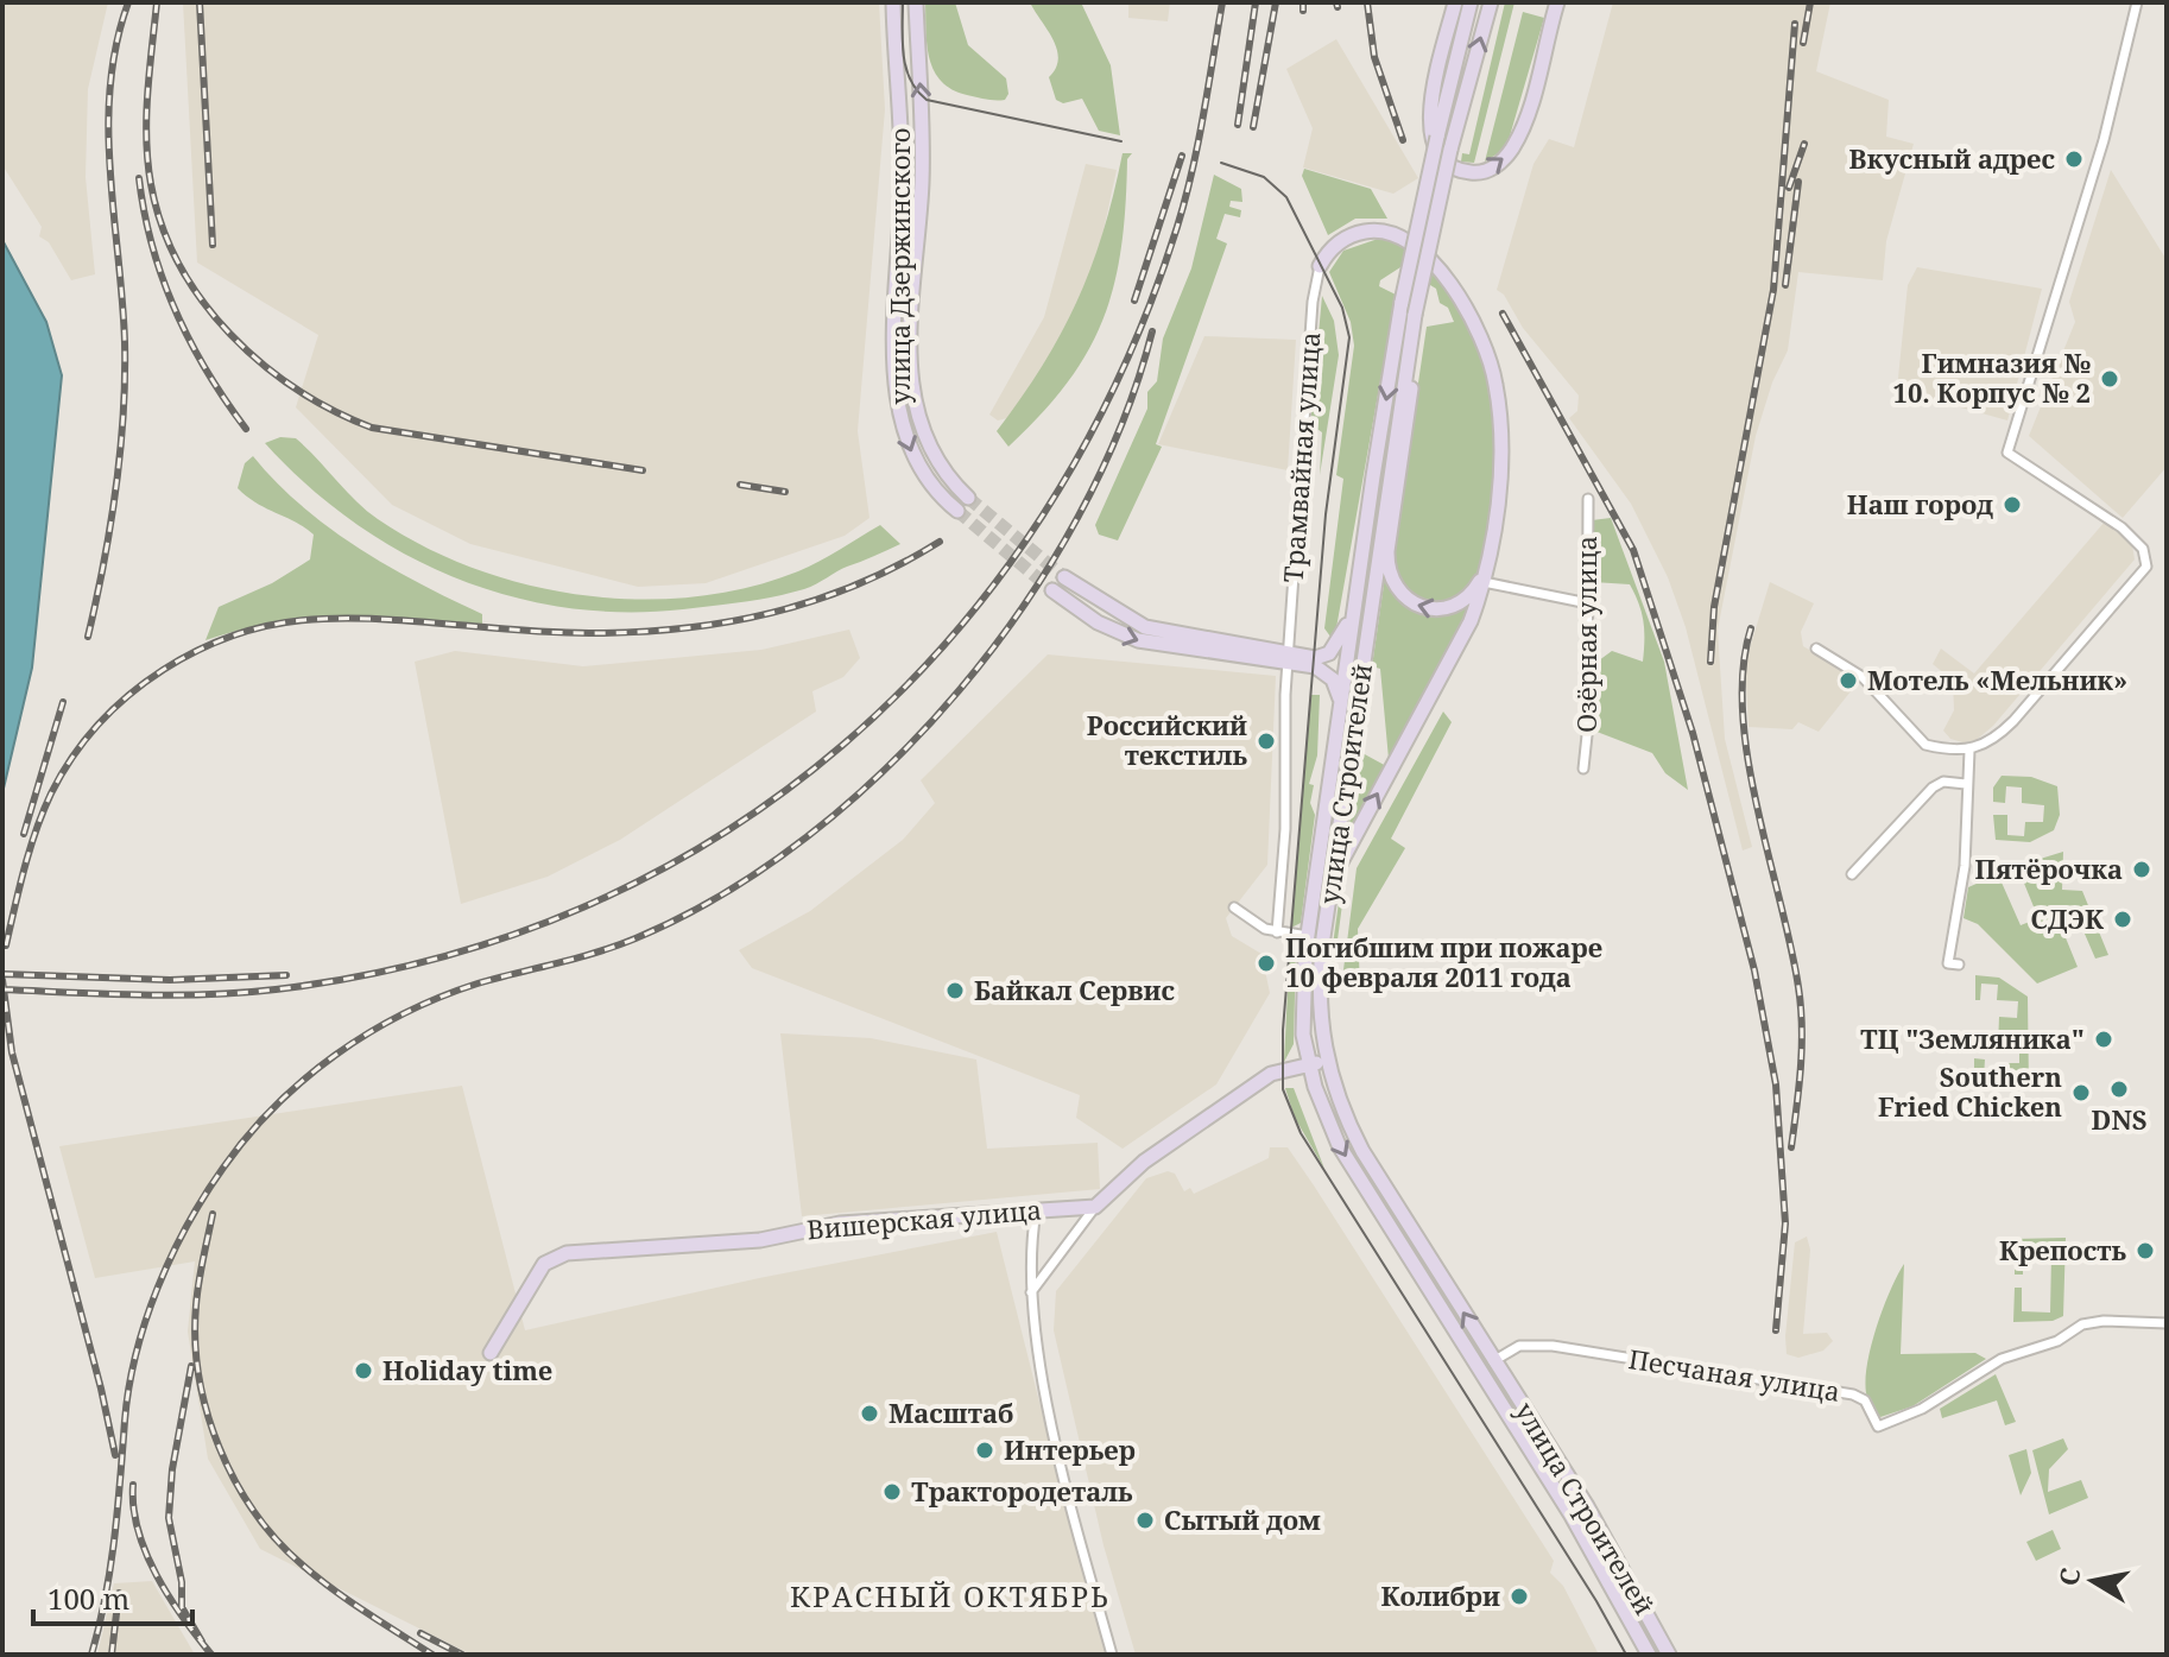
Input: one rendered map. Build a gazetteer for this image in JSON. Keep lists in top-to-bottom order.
{
  "streets": {
    "main road": ["улица Дзержинского", "улица Строителей", "Вишерская улица"],
    "street": ["Трамвайная улица", "Озёрная улица", "Песчаная улица"]
  },
  "crossings": [
    ["улица Строителей", "Песчаная улица"]
  ],
  "districts": ["КРАСНЫЙ ОКТЯБРЬ"],
  "places": [
    "Вкусный адрес",
    "Гимназия № 10. Корпус № 2",
    "Наш город",
    "Мотель «Мельник»",
    "Российский текстиль",
    "Пятёрочка",
    "СДЭК",
    "Погибшим при пожаре 10 февраля 2011 года",
    "Байкал Сервис",
    "ТЦ \"Земляника\"",
    "DNS",
    "Southern Fried Chicken",
    "Крепость",
    "Holiday time",
    "Масштаб",
    "Интерьер",
    "Трактородеталь",
    "Сытый дом",
    "Колибри"
  ],
  "scale_bar": "100 m",
  "north": "left"
}
